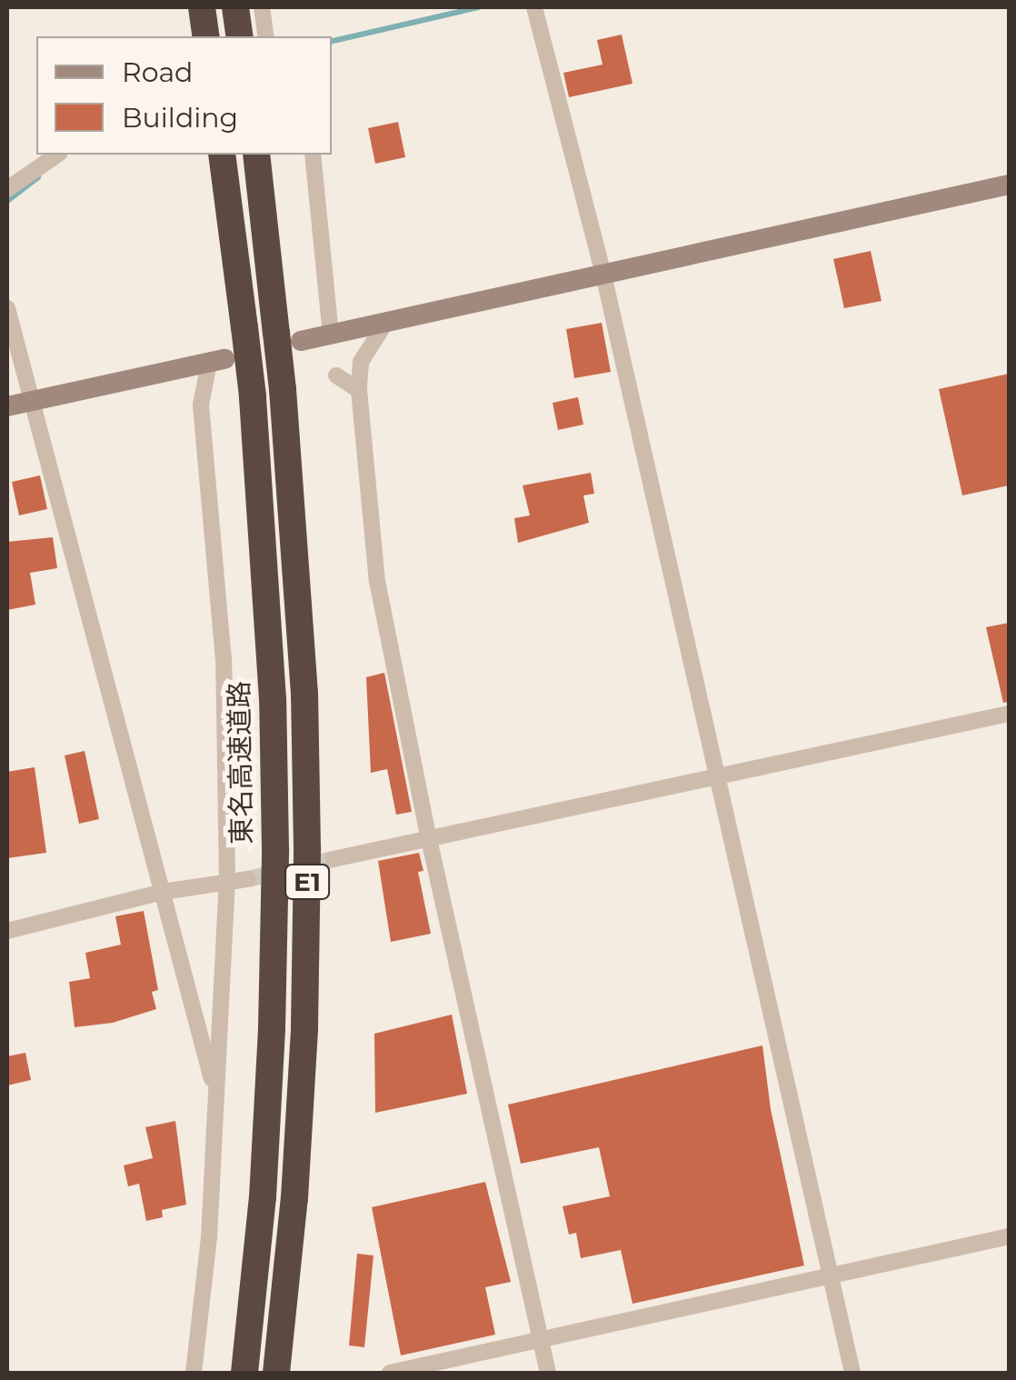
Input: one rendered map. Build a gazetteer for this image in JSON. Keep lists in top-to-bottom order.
{
  "streets": {
    "highway": ["東名高速道路", "E1"]
  },
  "legend": ["Road", "Building"]
}
